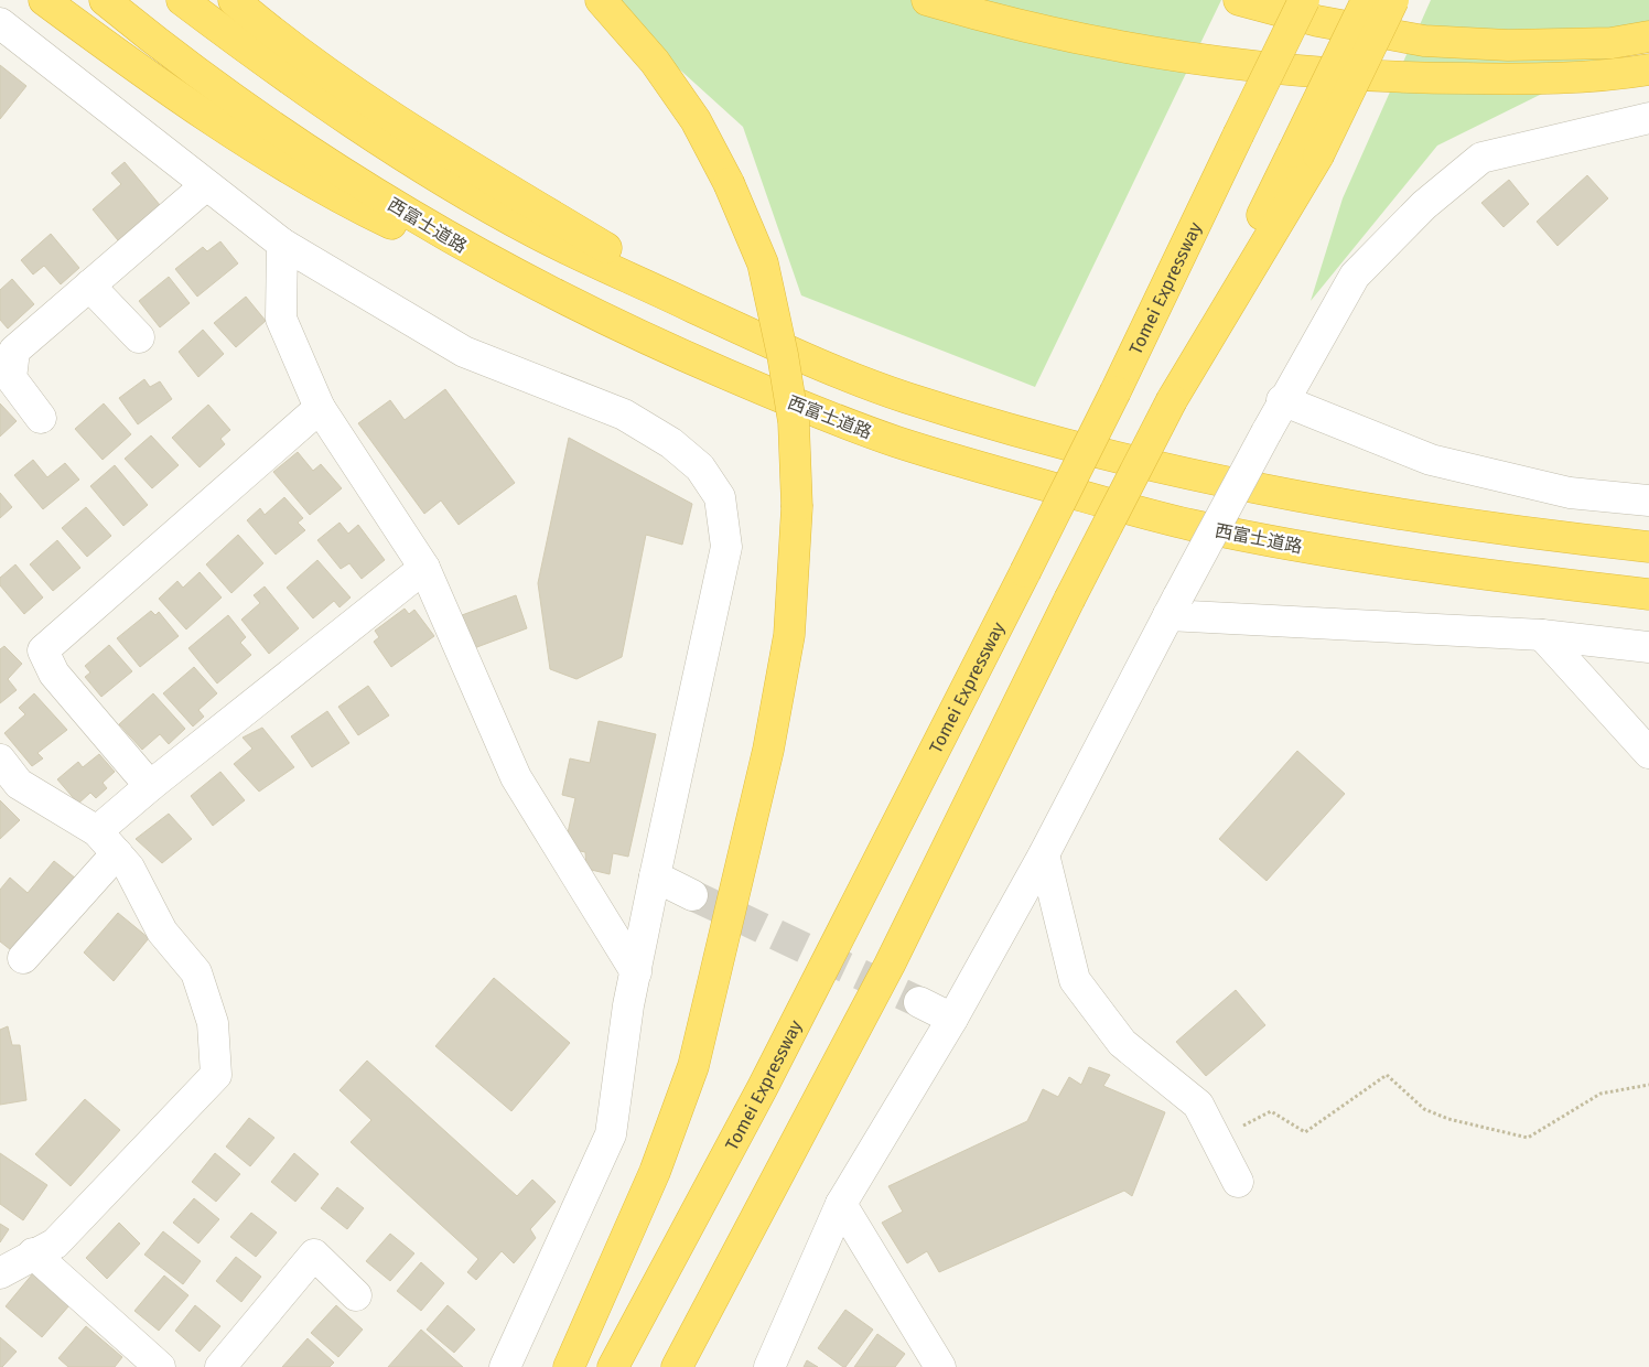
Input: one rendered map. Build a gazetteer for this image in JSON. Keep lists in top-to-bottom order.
{
  "streets": {
    "highway": ["西富士道路", "Tomei Expressway"]
  }
}
